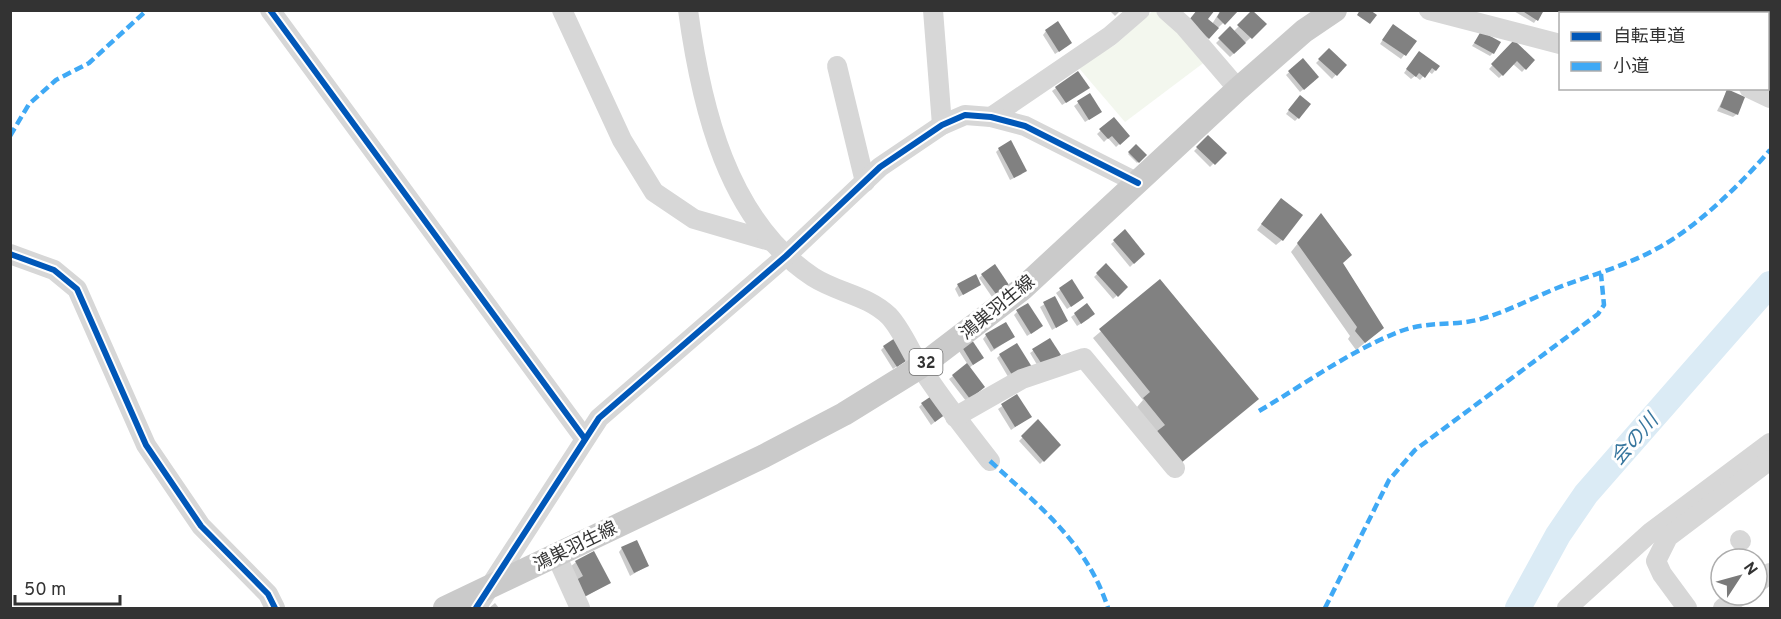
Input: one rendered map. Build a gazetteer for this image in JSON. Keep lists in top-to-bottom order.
{
  "streets": {
    "main road": ["鴻巣羽生線", "32"]
  },
  "water": ["会の川"],
  "legend": ["自転車道", "小道"],
  "scale_bar": "50 m",
  "north": "top right"
}
